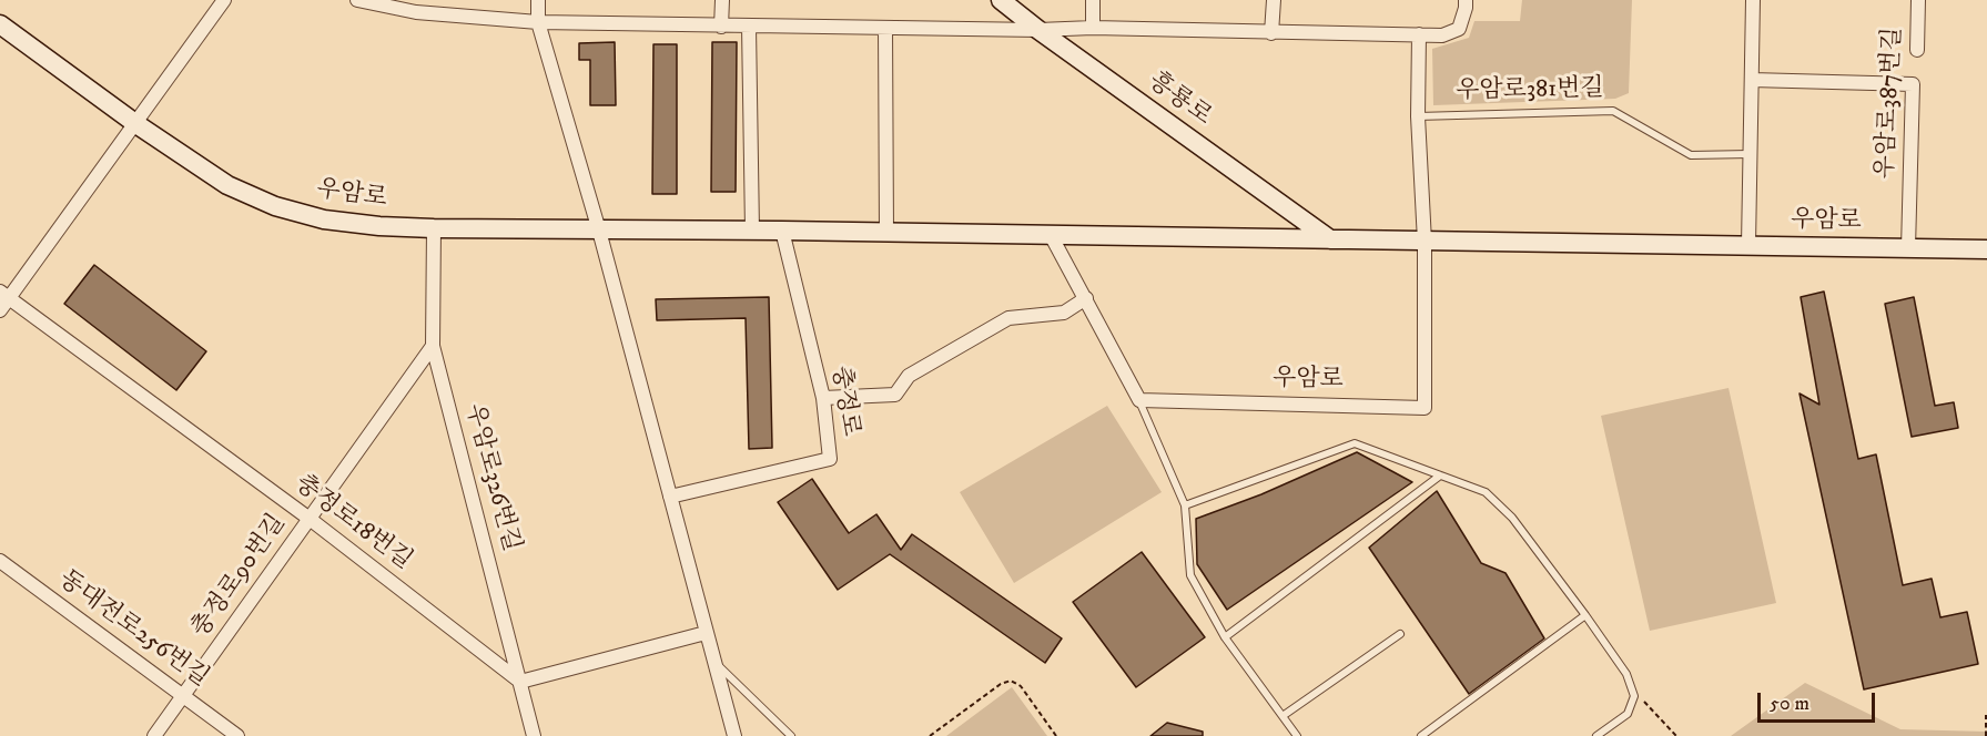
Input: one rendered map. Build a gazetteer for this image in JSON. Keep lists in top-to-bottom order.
{
  "streets": {
    "main road": ["흥룡로", "우암로"],
    "street": [
      "우암로387번길",
      "충정로",
      "우암로326번길",
      "충정로18번길",
      "충정로90번길",
      "동대전로256번길"
    ],
    "lane": ["우암로381번길"]
  },
  "crossings": [
    ["우암로381번길", "우암로"],
    ["흥룡로", "우암로"],
    ["우암로387번길", "우암로"],
    ["우암로", "충정로"],
    ["우암로", "우암로326번길"],
    ["우암로326번길", "충정로18번길"],
    ["우암로326번길", "충정로90번길"],
    ["충정로18번길", "충정로90번길"],
    ["충정로90번길", "동대전로256번길"]
  ],
  "scale_bar": "50 m"
}
